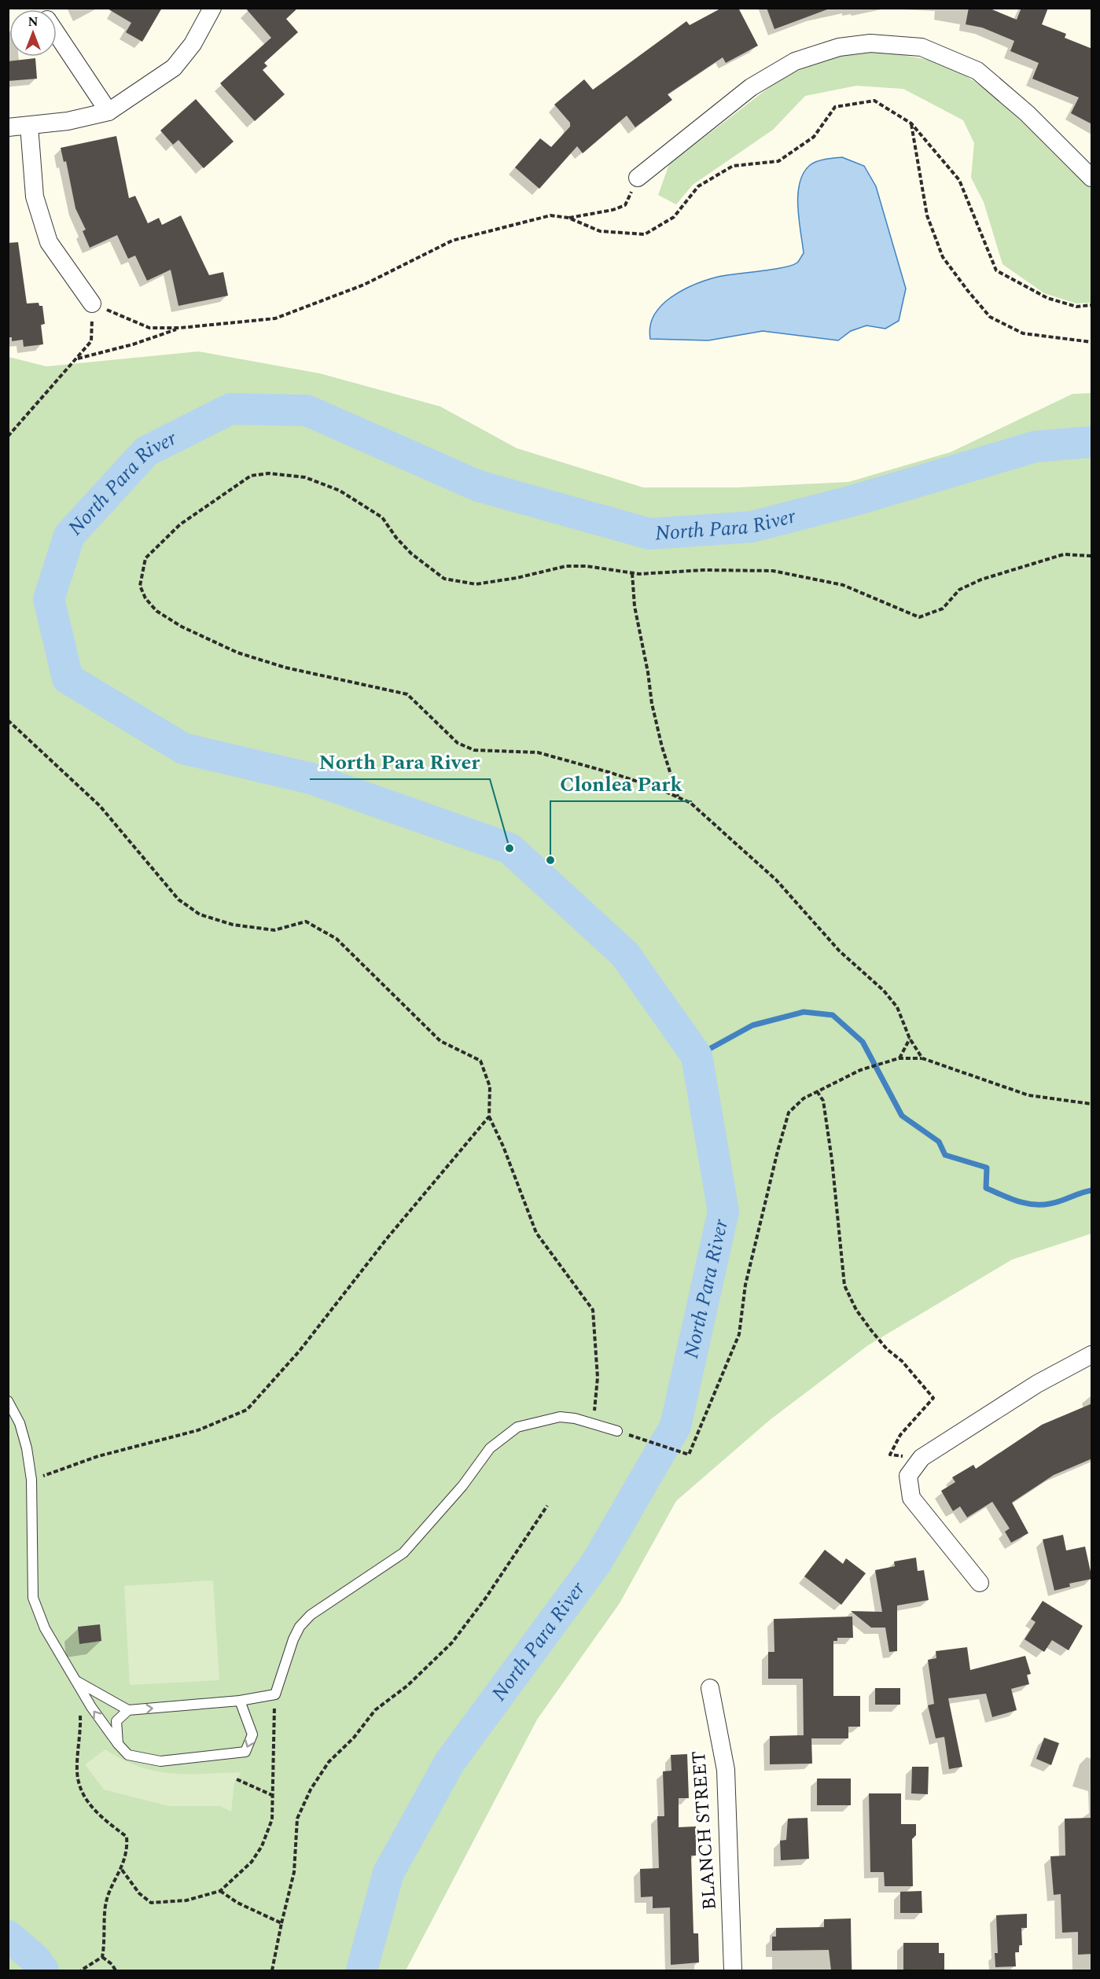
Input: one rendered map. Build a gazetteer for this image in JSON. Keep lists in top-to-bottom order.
{
  "streets": {
    "street": ["BLANCH STREET"]
  },
  "water": ["North Para River"],
  "places": ["North Para River", "Clonlea Park"],
  "north": "top"
}
